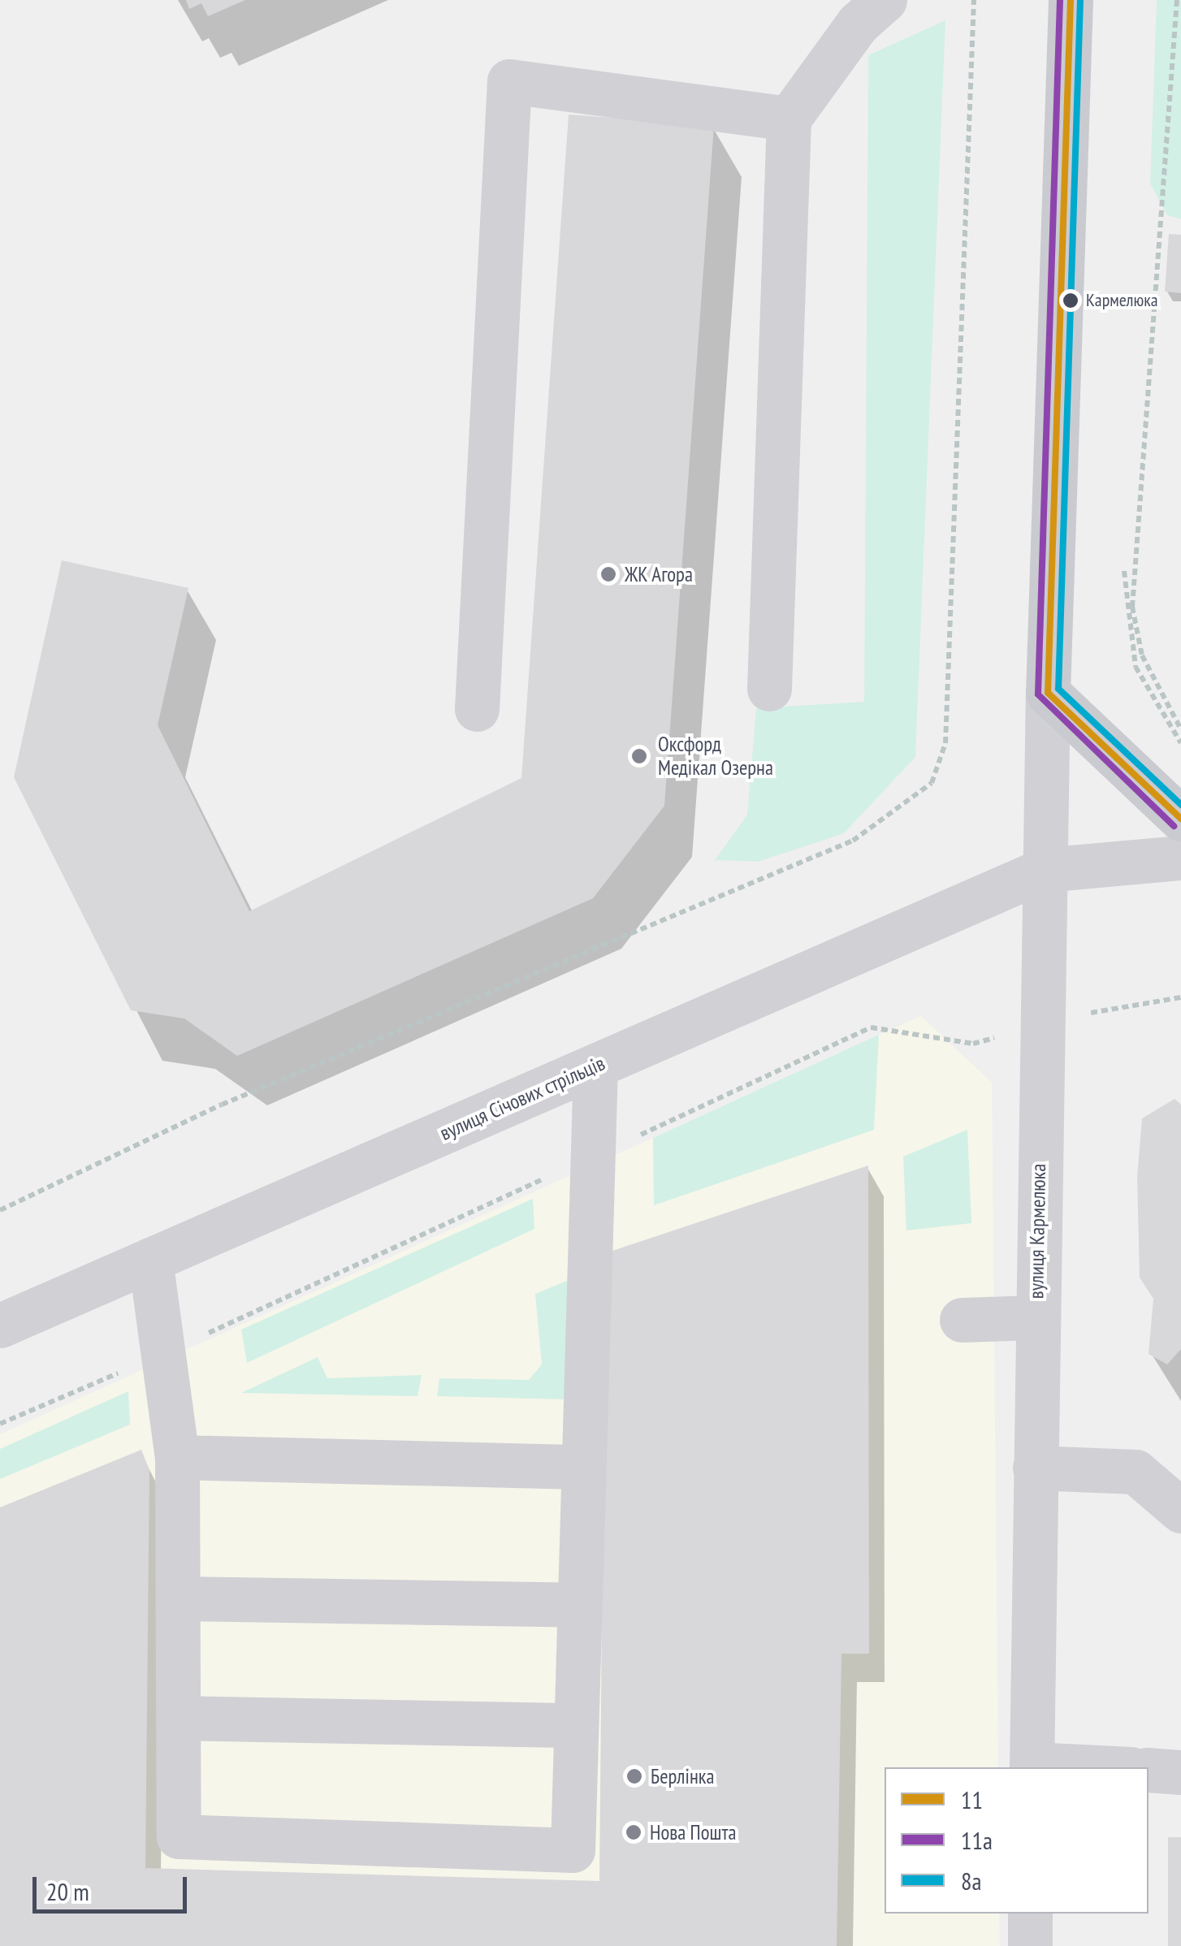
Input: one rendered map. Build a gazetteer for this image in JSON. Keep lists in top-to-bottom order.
{
  "streets": {
    "street": ["вулиця Січових стрільців", "вулиця Кармелюка"]
  },
  "crossings": [
    ["вулиця Січових стрільців", "вулиця Кармелюка"]
  ],
  "places": [
    "Кармелюка",
    "ЖК Агора",
    "Оксфорд Медікал Озерна",
    "Берлінка",
    "Нова Пошта"
  ],
  "lines": ["transit line 11", "transit line 11а", "transit line 8а"],
  "legend": ["11", "11а", "8а"],
  "scale_bar": "20 m"
}
